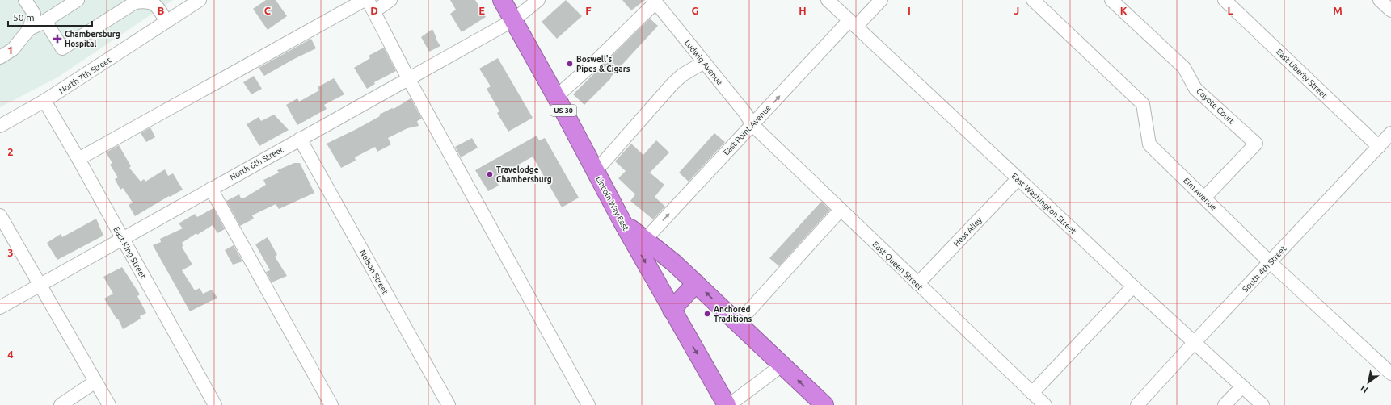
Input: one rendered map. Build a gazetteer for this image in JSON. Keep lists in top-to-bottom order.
{
  "streets": {
    "highway": ["US 30", "Lincoln Way East"],
    "street": [
      "Ludwig Avenue",
      "East Liberty Street",
      "North 7th Street",
      "Coyote Court",
      "East Point Avenue",
      "North 6th Street",
      "Elm Avenue",
      "East Washington Street",
      "Hess Alley",
      "East King Street",
      "East Queen Street",
      "South 4th Street",
      "Nelson Street"
    ]
  },
  "crossings": [
    ["Ludwig Avenue", "East Point Avenue"],
    ["Ludwig Avenue", "East Queen Street"],
    ["East Liberty Street", "South 4th Street"],
    ["North 7th Street", "East King Street"],
    ["Coyote Court", "Elm Avenue"],
    ["US 30", "East Point Avenue"],
    ["US 30", "Lincoln Way East"],
    ["East Point Avenue", "East Washington Street"],
    ["East Point Avenue", "East Queen Street"],
    ["North 6th Street", "Lincoln Way East"],
    ["North 6th Street", "East King Street"],
    ["North 6th Street", "Nelson Street"],
    ["Elm Avenue", "South 4th Street"],
    ["East Washington Street", "Hess Alley"],
    ["East Washington Street", "South 4th Street"],
    ["Hess Alley", "East Queen Street"]
  ],
  "places": {
    "health": ["Chambersburg Hospital"],
    "other": ["Boswell's Pipes & Cigars", "Travelodge Chambersburg", "Anchored Traditions"]
  },
  "scale_bar": "50 m",
  "north": "bottom left",
  "grid": {
    "columns": [
      "B",
      "C",
      "D",
      "E",
      "F",
      "G",
      "H",
      "I",
      "J",
      "K",
      "L",
      "M"
    ],
    "rows": [
      "1",
      "2",
      "3",
      "4"
    ]
  }
}
